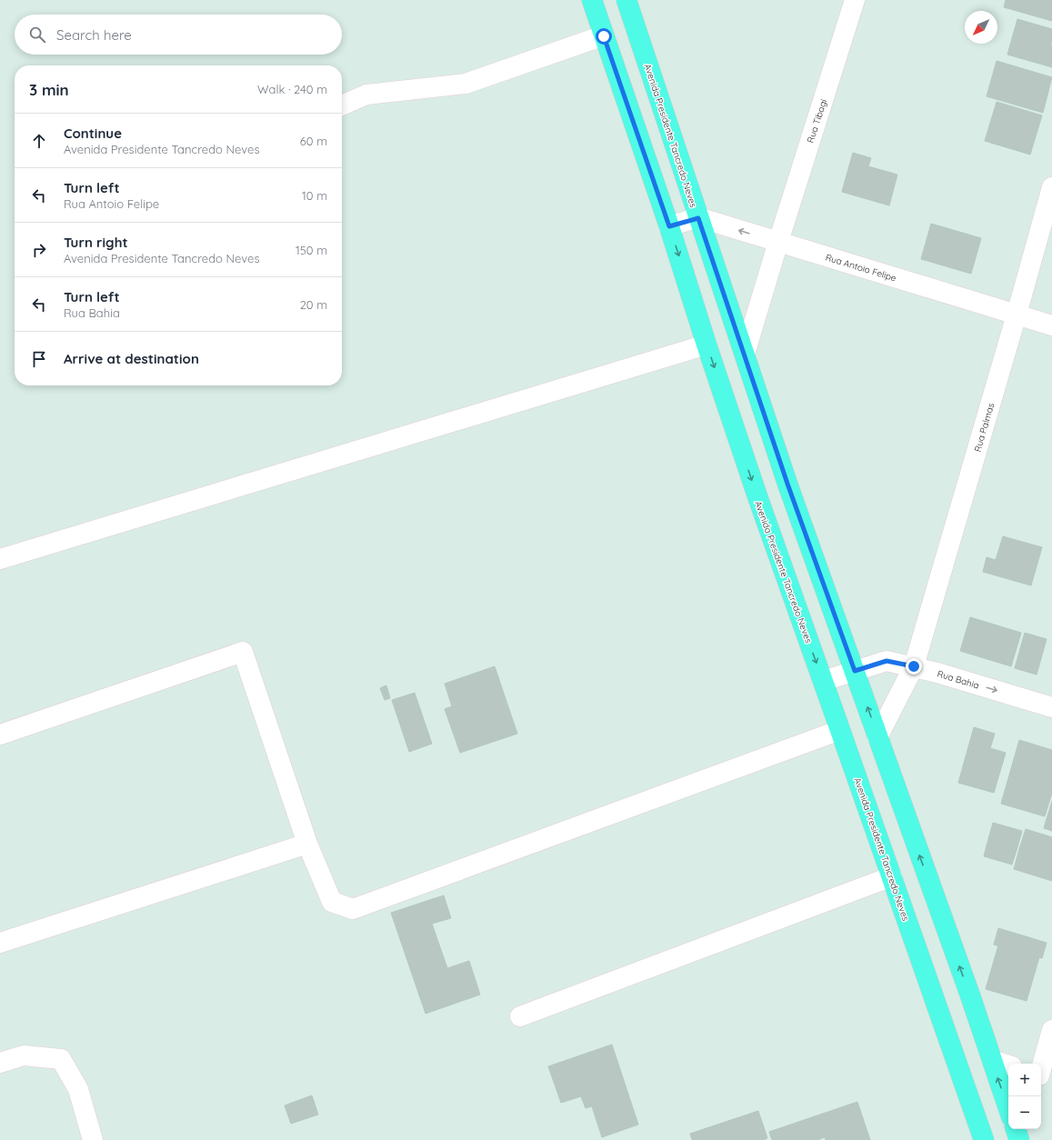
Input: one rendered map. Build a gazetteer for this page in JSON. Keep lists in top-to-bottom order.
{
  "streets": {
    "main road": ["Avenida Presidente Tancredo Neves"],
    "street": [
      "Rua Tibagi",
      "Rua Antoio Felipe",
      "Rua Palmas",
      "Rua Bahia"
    ]
  },
  "crossings": [
    ["Rua Tibagi", "Avenida Presidente Tancredo Neves"],
    ["Rua Tibagi", "Rua Antoio Felipe"],
    ["Avenida Presidente Tancredo Neves", "Rua Antoio Felipe"],
    ["Avenida Presidente Tancredo Neves", "Rua Palmas"],
    ["Avenida Presidente Tancredo Neves", "Rua Bahia"],
    ["Rua Antoio Felipe", "Rua Palmas"],
    ["Rua Palmas", "Rua Bahia"]
  ],
  "one_way": ["Rua Bahia"],
  "north": "bottom left",
  "page": {
    "search": "Search here",
    "heading": ["3 min", "Walk · 240 m"],
    "list": [
      ["Continue", "Avenida Presidente Tancredo Neves", "60 m"],
      ["Turn left", "Rua Antoio Felipe", "10 m"],
      ["Turn right", "Avenida Presidente Tancredo Neves", "150 m"],
      ["Turn left", "Rua Bahia", "20 m"],
      "Arrive at destination"
    ],
    "map_buttons": ["+", "−"]
  }
}
